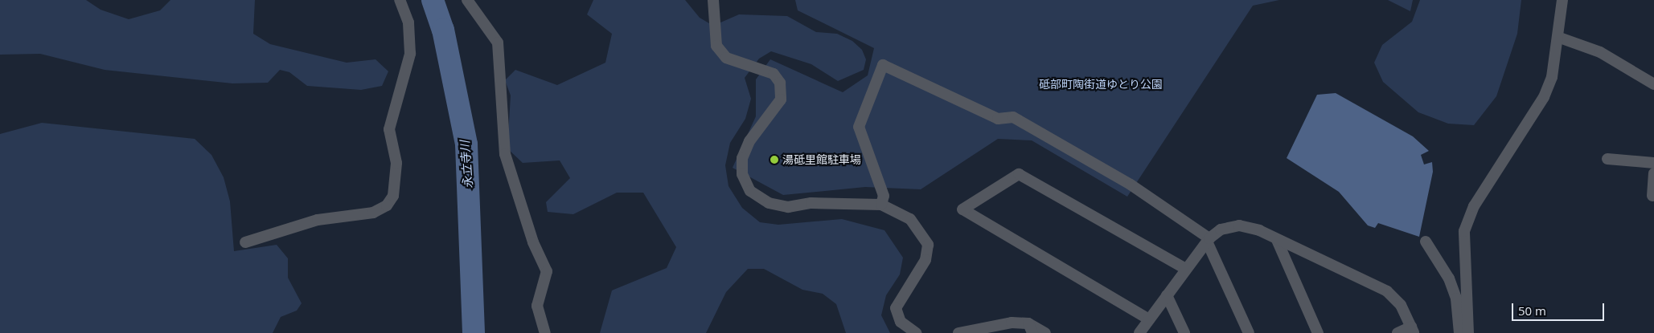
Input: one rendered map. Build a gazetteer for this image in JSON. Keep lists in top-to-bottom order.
{
  "water": ["永立寺川"],
  "parks": ["砥部町陶街道ゆとり公園"],
  "places": ["湯砥里館駐車場"],
  "scale_bar": "50 m"
}
